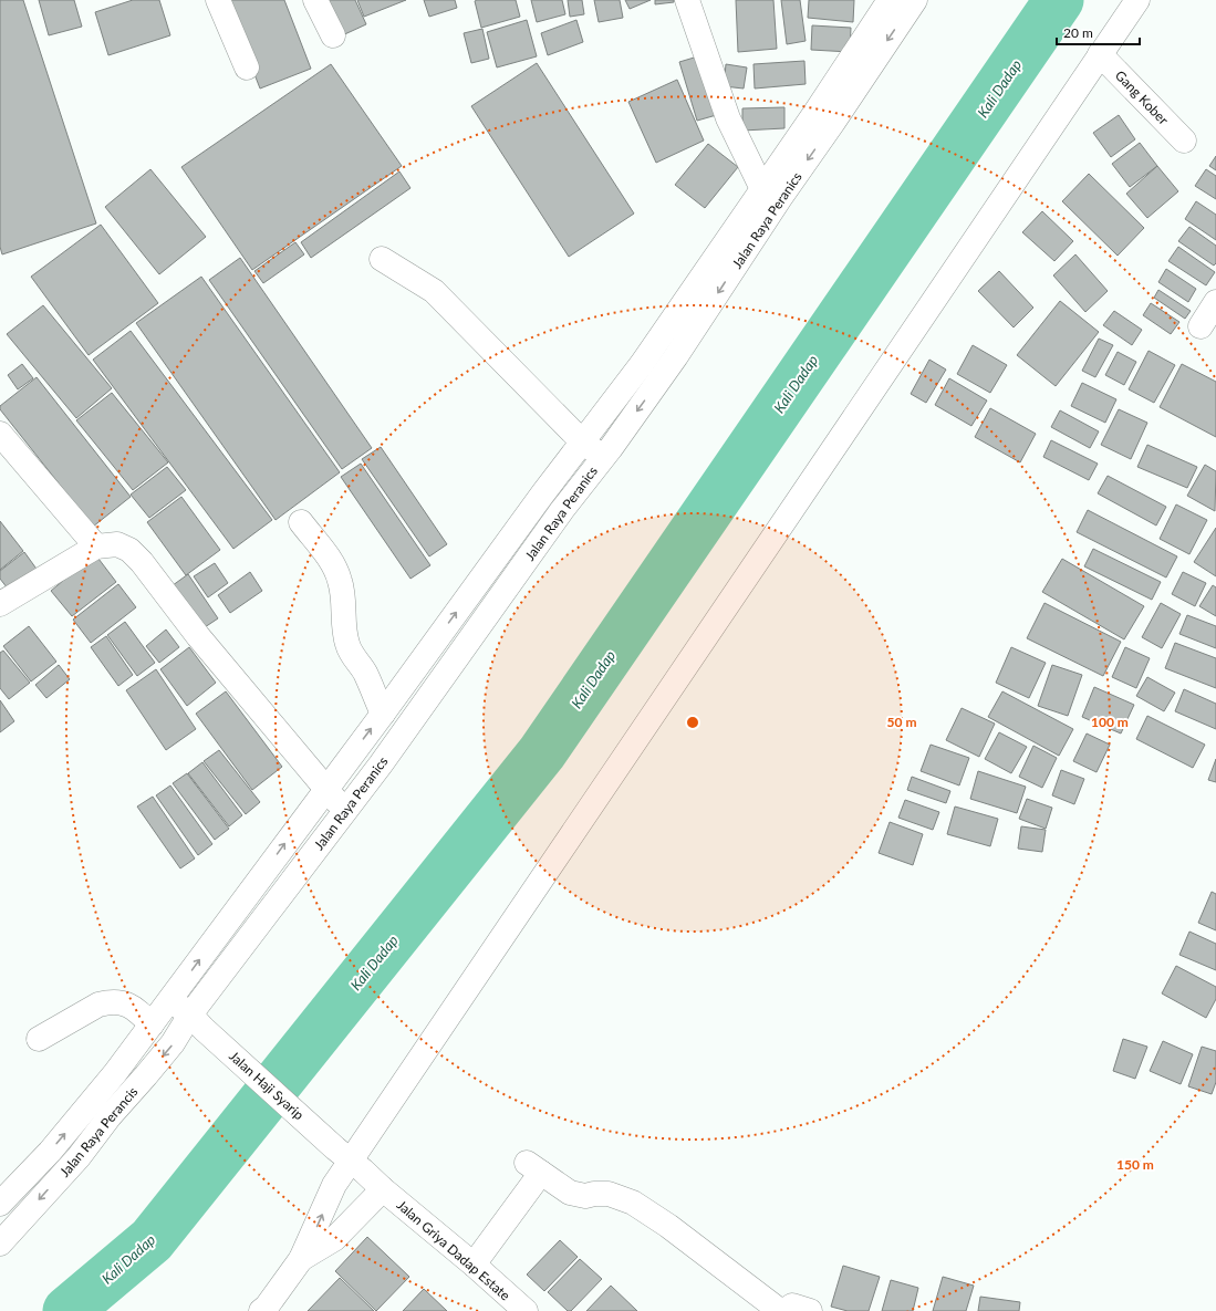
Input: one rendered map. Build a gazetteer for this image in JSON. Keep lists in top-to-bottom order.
{
  "streets": {
    "street": [
      "Gang Kober",
      "Jalan Raya Peranics",
      "Jalan Haji Syarip",
      "Jalan Raya Perancis",
      "Jalan Griya Dadap Estate"
    ]
  },
  "crossings": [
    ["Jalan Raya Peranics", "Jalan Haji Syarip"],
    ["Jalan Raya Peranics", "Jalan Raya Perancis"],
    ["Jalan Haji Syarip", "Jalan Raya Perancis"],
    ["Jalan Haji Syarip", "Jalan Griya Dadap Estate"]
  ],
  "water": ["Kali Dadap"],
  "scale_bar": "20 m",
  "rings": ["50 m", "100 m", "150 m"]
}
